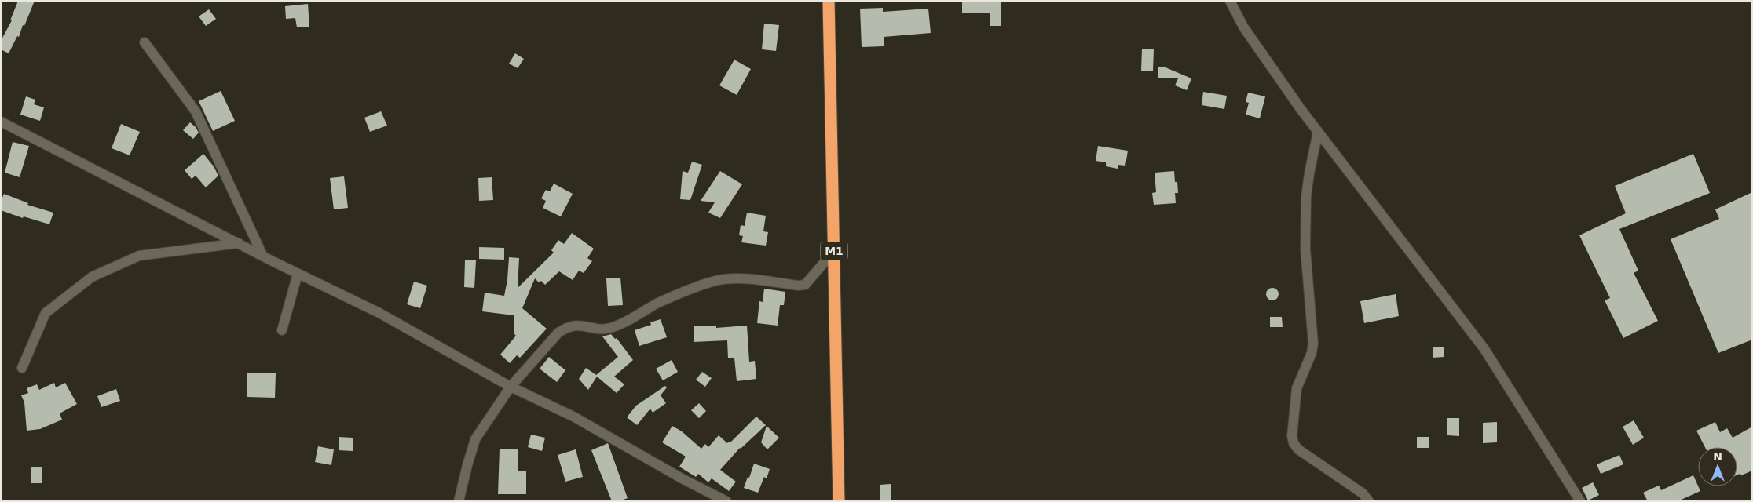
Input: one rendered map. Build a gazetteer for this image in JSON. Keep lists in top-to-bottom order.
{
  "streets": {
    "highway": ["M1"]
  },
  "north": "top"
}
